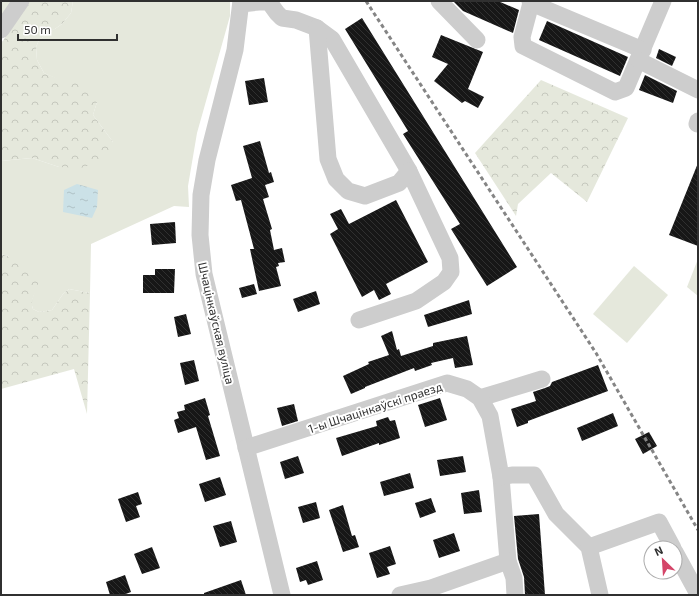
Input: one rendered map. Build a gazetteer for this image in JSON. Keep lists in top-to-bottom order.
{
  "streets": {
    "street": ["Шчацінкаўская вуліца", "1-ы Шчацінкаўскі праезд"]
  },
  "crossings": [
    ["Шчацінкаўская вуліца", "1-ы Шчацінкаўскі праезд"]
  ],
  "scale_bar": "50 m",
  "north": "top left"
}
